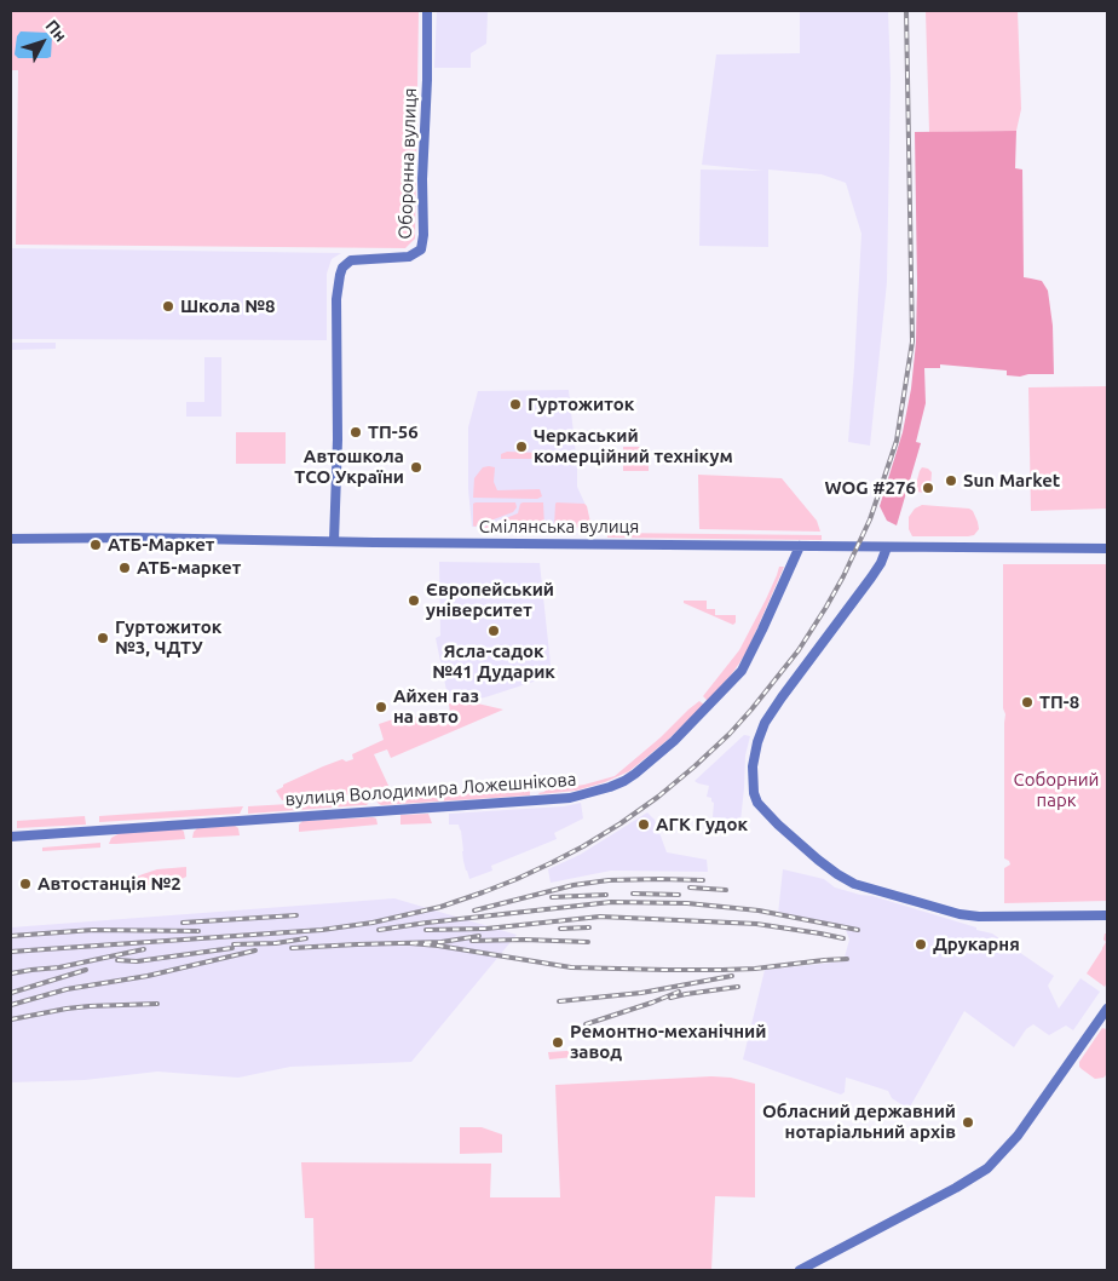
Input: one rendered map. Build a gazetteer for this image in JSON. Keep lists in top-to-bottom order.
{
  "streets": {
    "street": ["Оборонна вулиця", "Смілянська вулиця", "вулиця Володимира Ложешнікова"]
  },
  "crossings": [
    ["Оборонна вулиця", "Смілянська вулиця"],
    ["Смілянська вулиця", "вулиця Володимира Ложешнікова"]
  ],
  "parks": ["Соборний парк"],
  "places": [
    "Школа №8",
    "Гуртожиток",
    "ТП-56",
    "Черкаський комерційний технікум",
    "Автошкола ТСО України",
    "Sun Market",
    "WOG #276",
    "АТБ-Маркет",
    "АТБ-маркет",
    "Європейський університет",
    "Ясла-садок №41 Дударик",
    "Гуртожиток №3, ЧДТУ",
    "ТП-8",
    "Айхен газ на авто",
    "АГК Гудок",
    "Автостанція №2",
    "Друкарня",
    "Ремонтно-механічний завод",
    "Обласний державний нотаріальний архів"
  ],
  "north": "top right"
}
